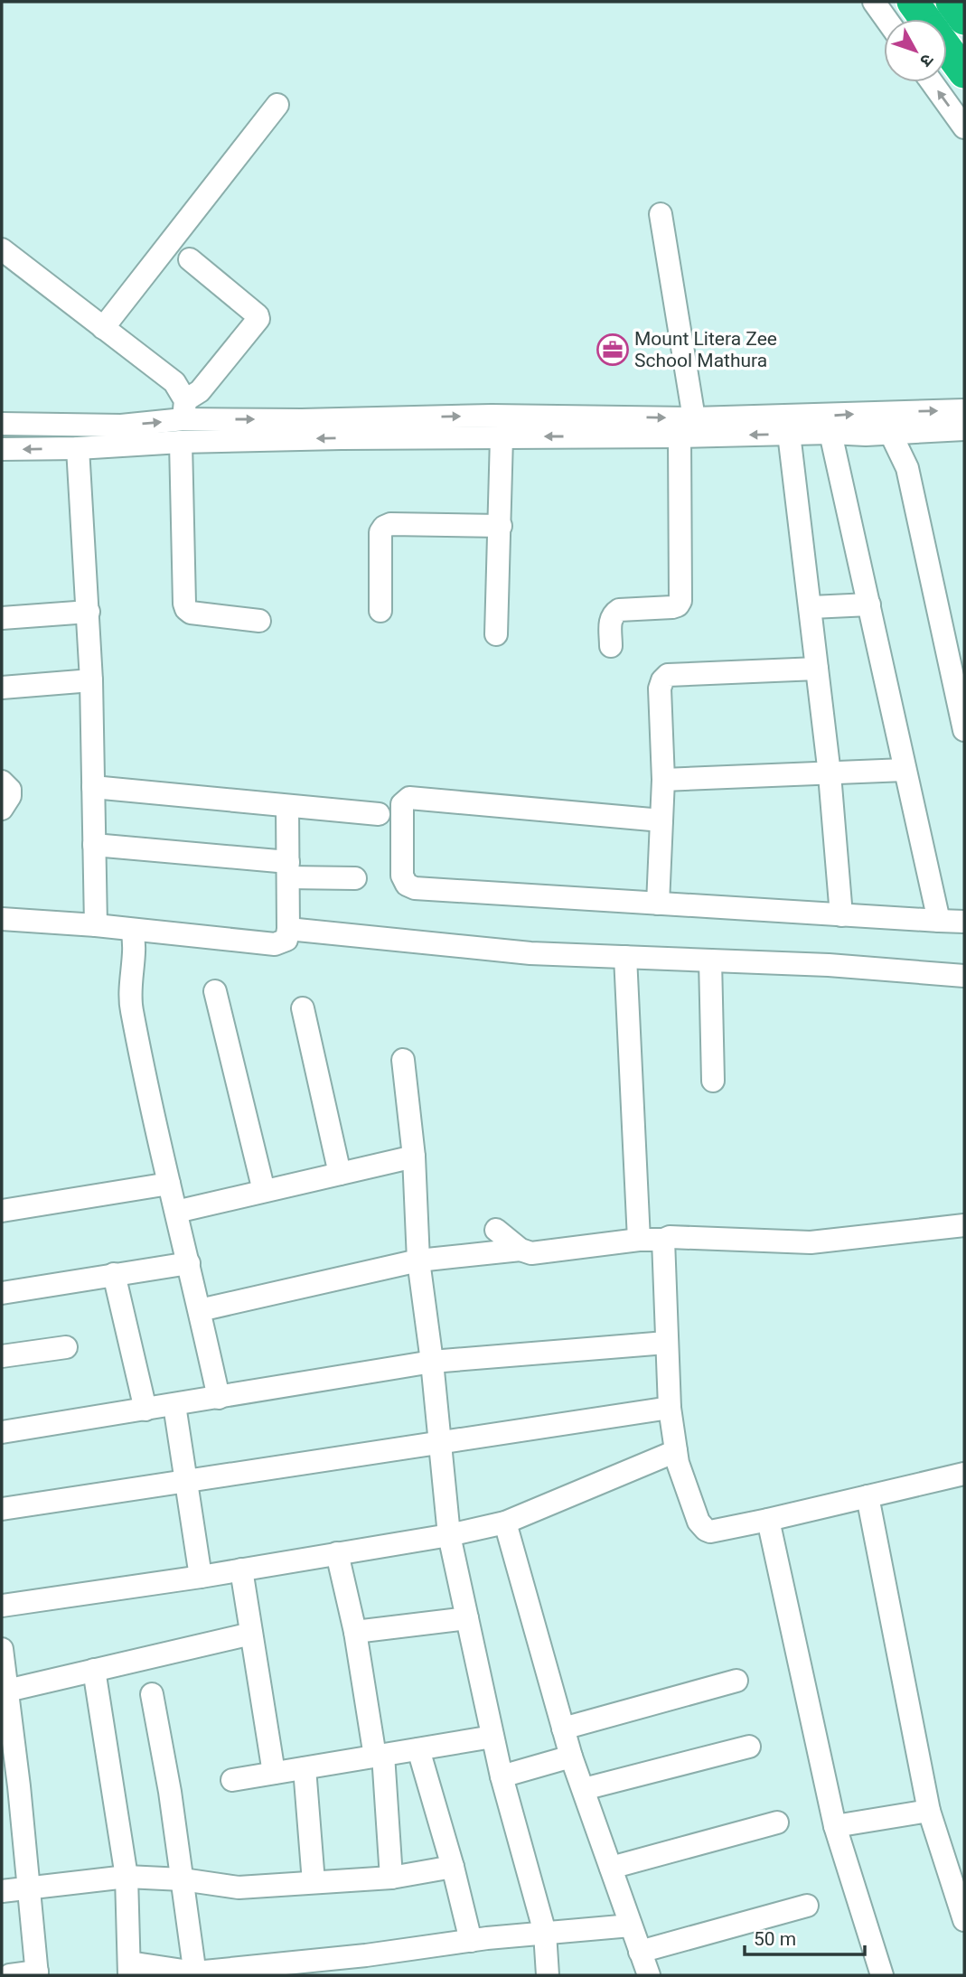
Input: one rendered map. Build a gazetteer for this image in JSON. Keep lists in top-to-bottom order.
{
  "places": {
    "office": ["Mount Litera Zee School Mathura"]
  },
  "scale_bar": "50 m",
  "north": "bottom right"
}
